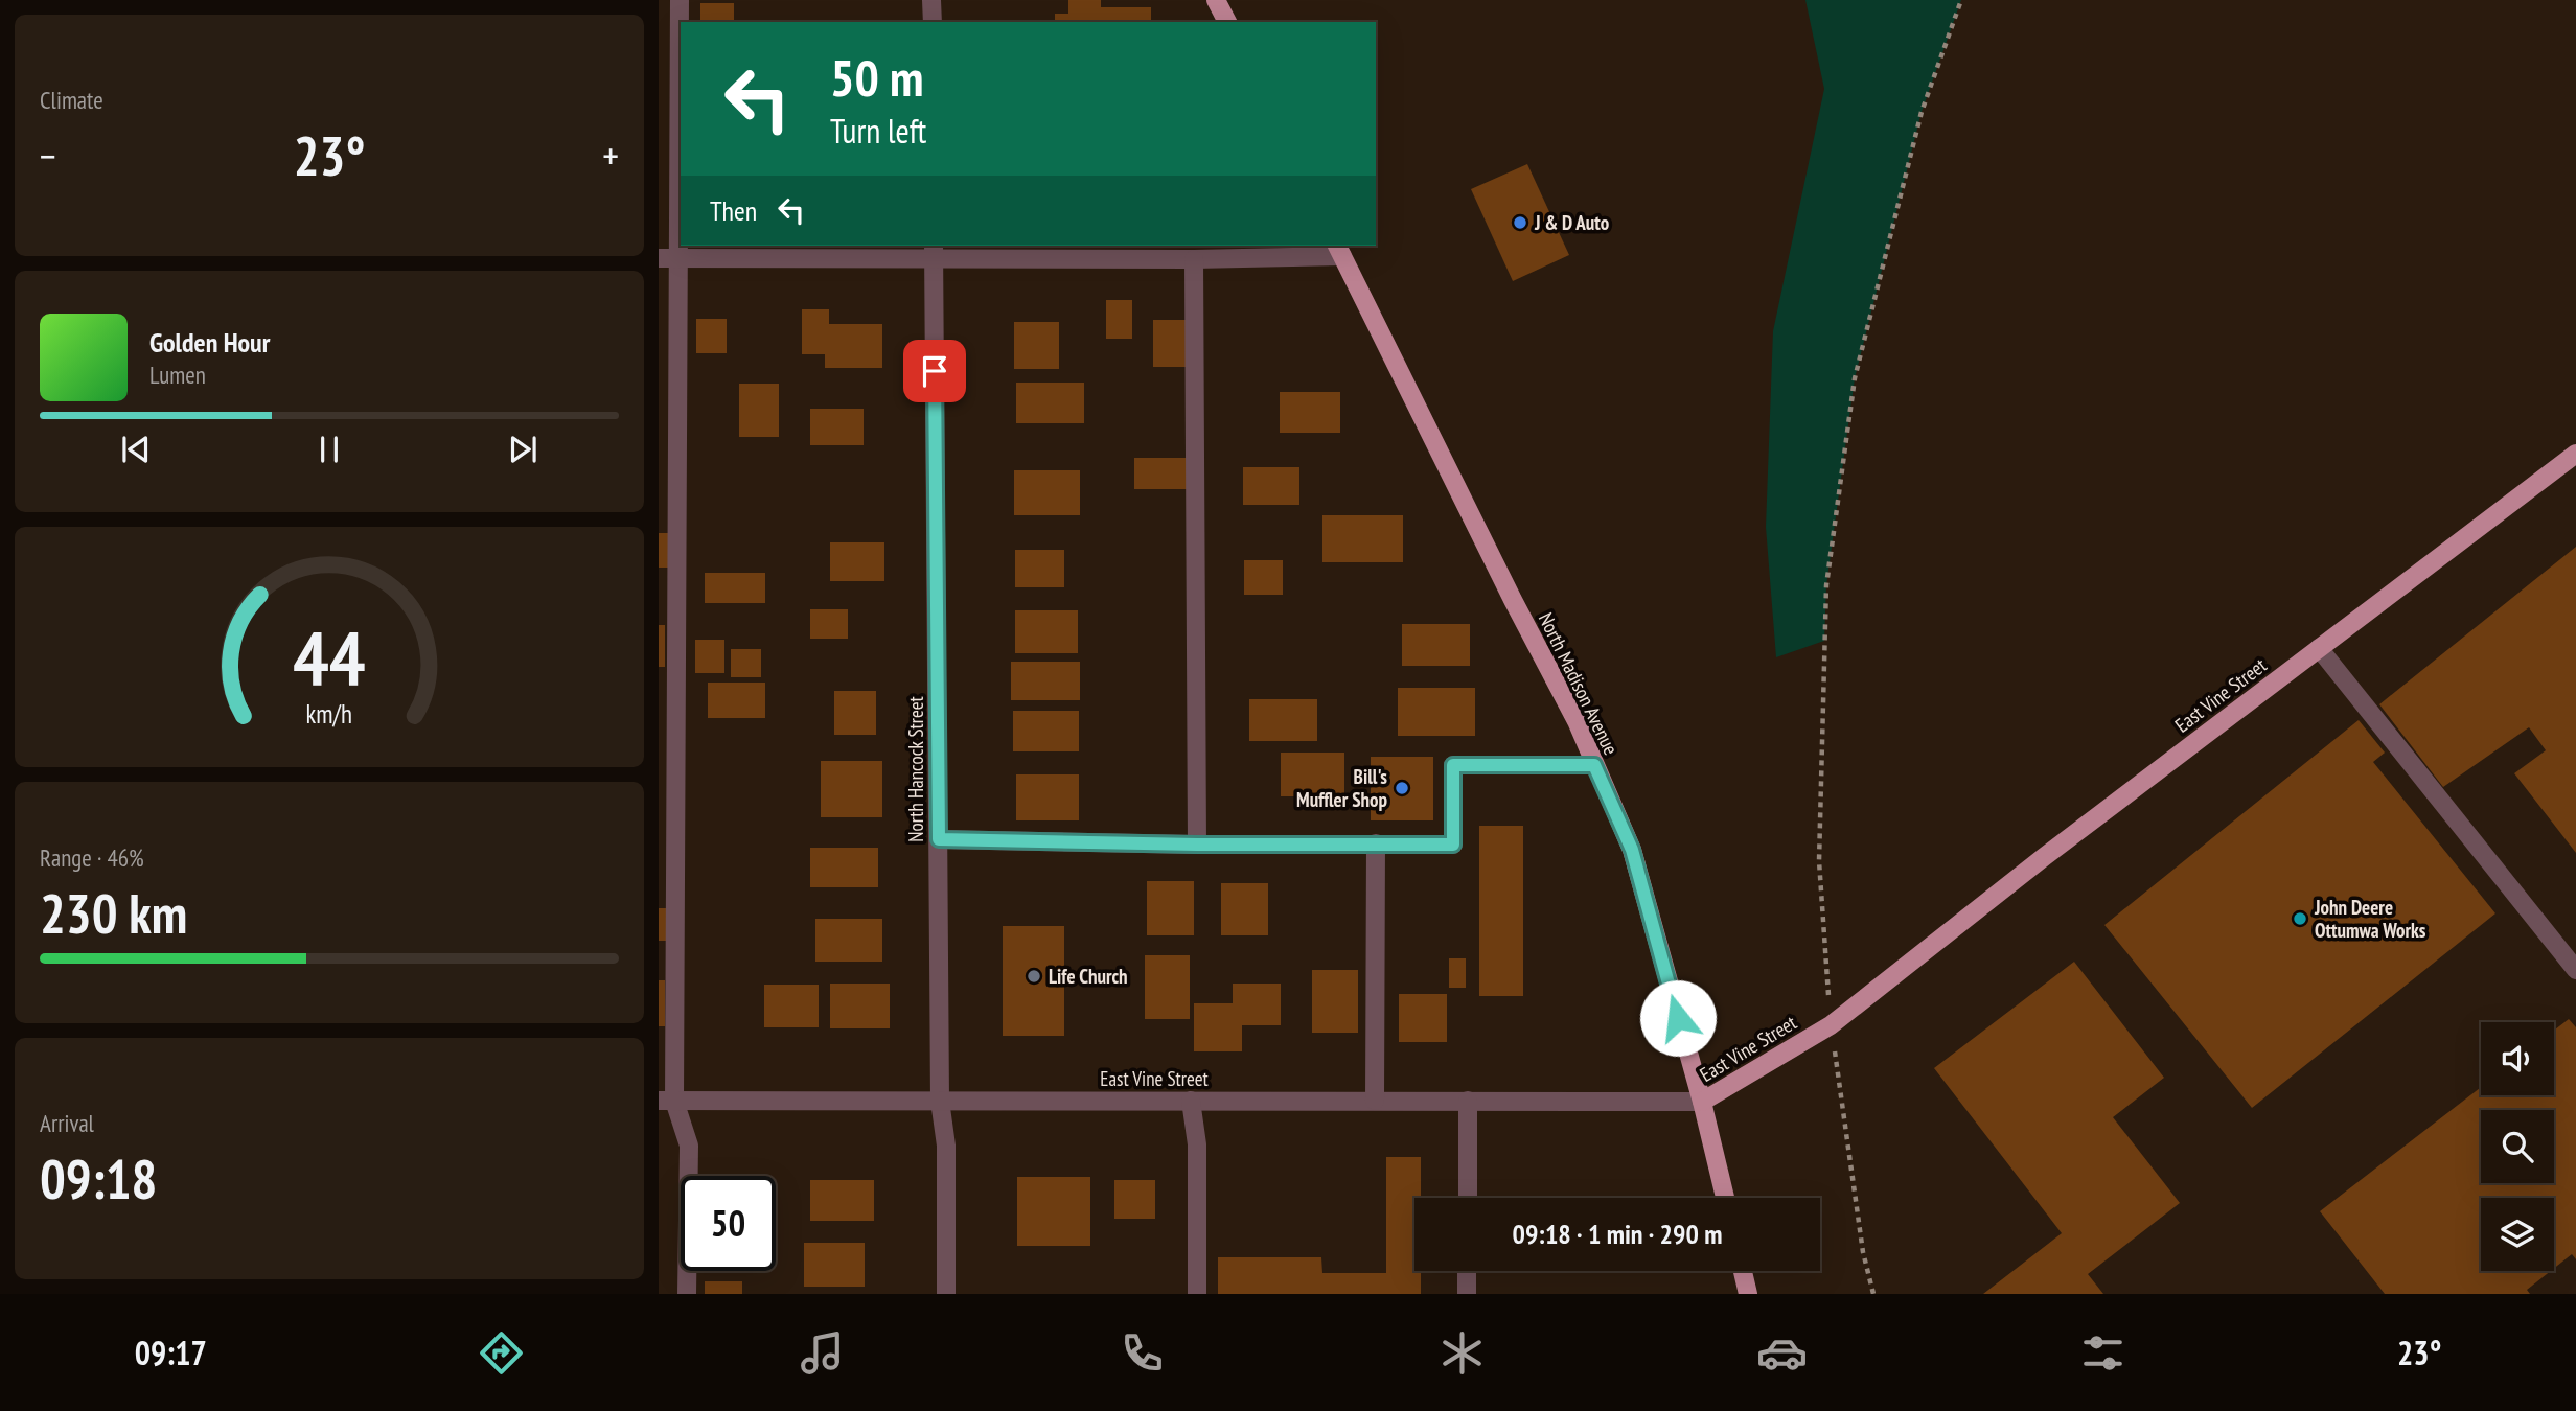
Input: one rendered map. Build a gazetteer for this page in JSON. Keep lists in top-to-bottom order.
{
  "streets": {
    "main road": ["North Madison Avenue", "East Vine Street"],
    "street": ["North Hancock Street"]
  },
  "crossings": [
    ["North Madison Avenue", "East Vine Street"],
    ["East Vine Street", "North Hancock Street"]
  ],
  "places": [
    "J & D Auto",
    "Bill's Muffler Shop",
    "John Deere Ottumwa Works",
    "Life Church"
  ],
  "page": {
    "tile": [
      "Climate",
      ["Range · 46%", "230 km"],
      ["Arrival", "09:18"]
    ],
    "turn": ["50 m", "Turn left"],
    "heat": ["−", "23°", "+"],
    "then": "Then",
    "song": ["Golden Hour", "Lumen"],
    "limit": "50",
    "trip": "09:18 · 1 min · 290 m",
    "tabs": ["09:17", "23°"],
    "gauge": ["44", "km/h"]
  }
}
